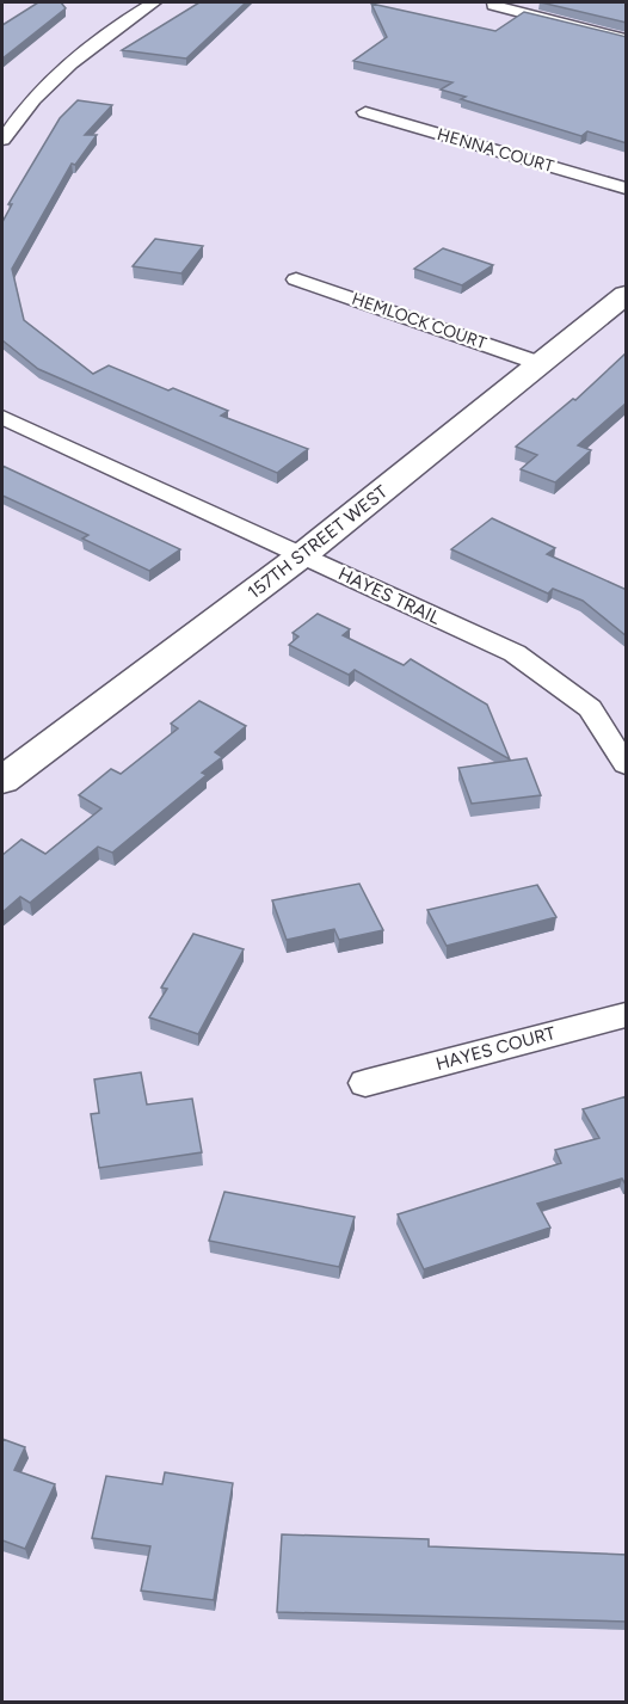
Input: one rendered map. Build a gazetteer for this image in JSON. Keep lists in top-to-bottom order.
{
  "streets": {
    "street": [
      "HENNA COURT",
      "HEMLOCK COURT",
      "157TH STREET WEST",
      "HAYES TRAIL",
      "HAYES COURT"
    ]
  },
  "crossings": [
    ["HEMLOCK COURT", "157TH STREET WEST"],
    ["157TH STREET WEST", "HAYES TRAIL"]
  ]
}
